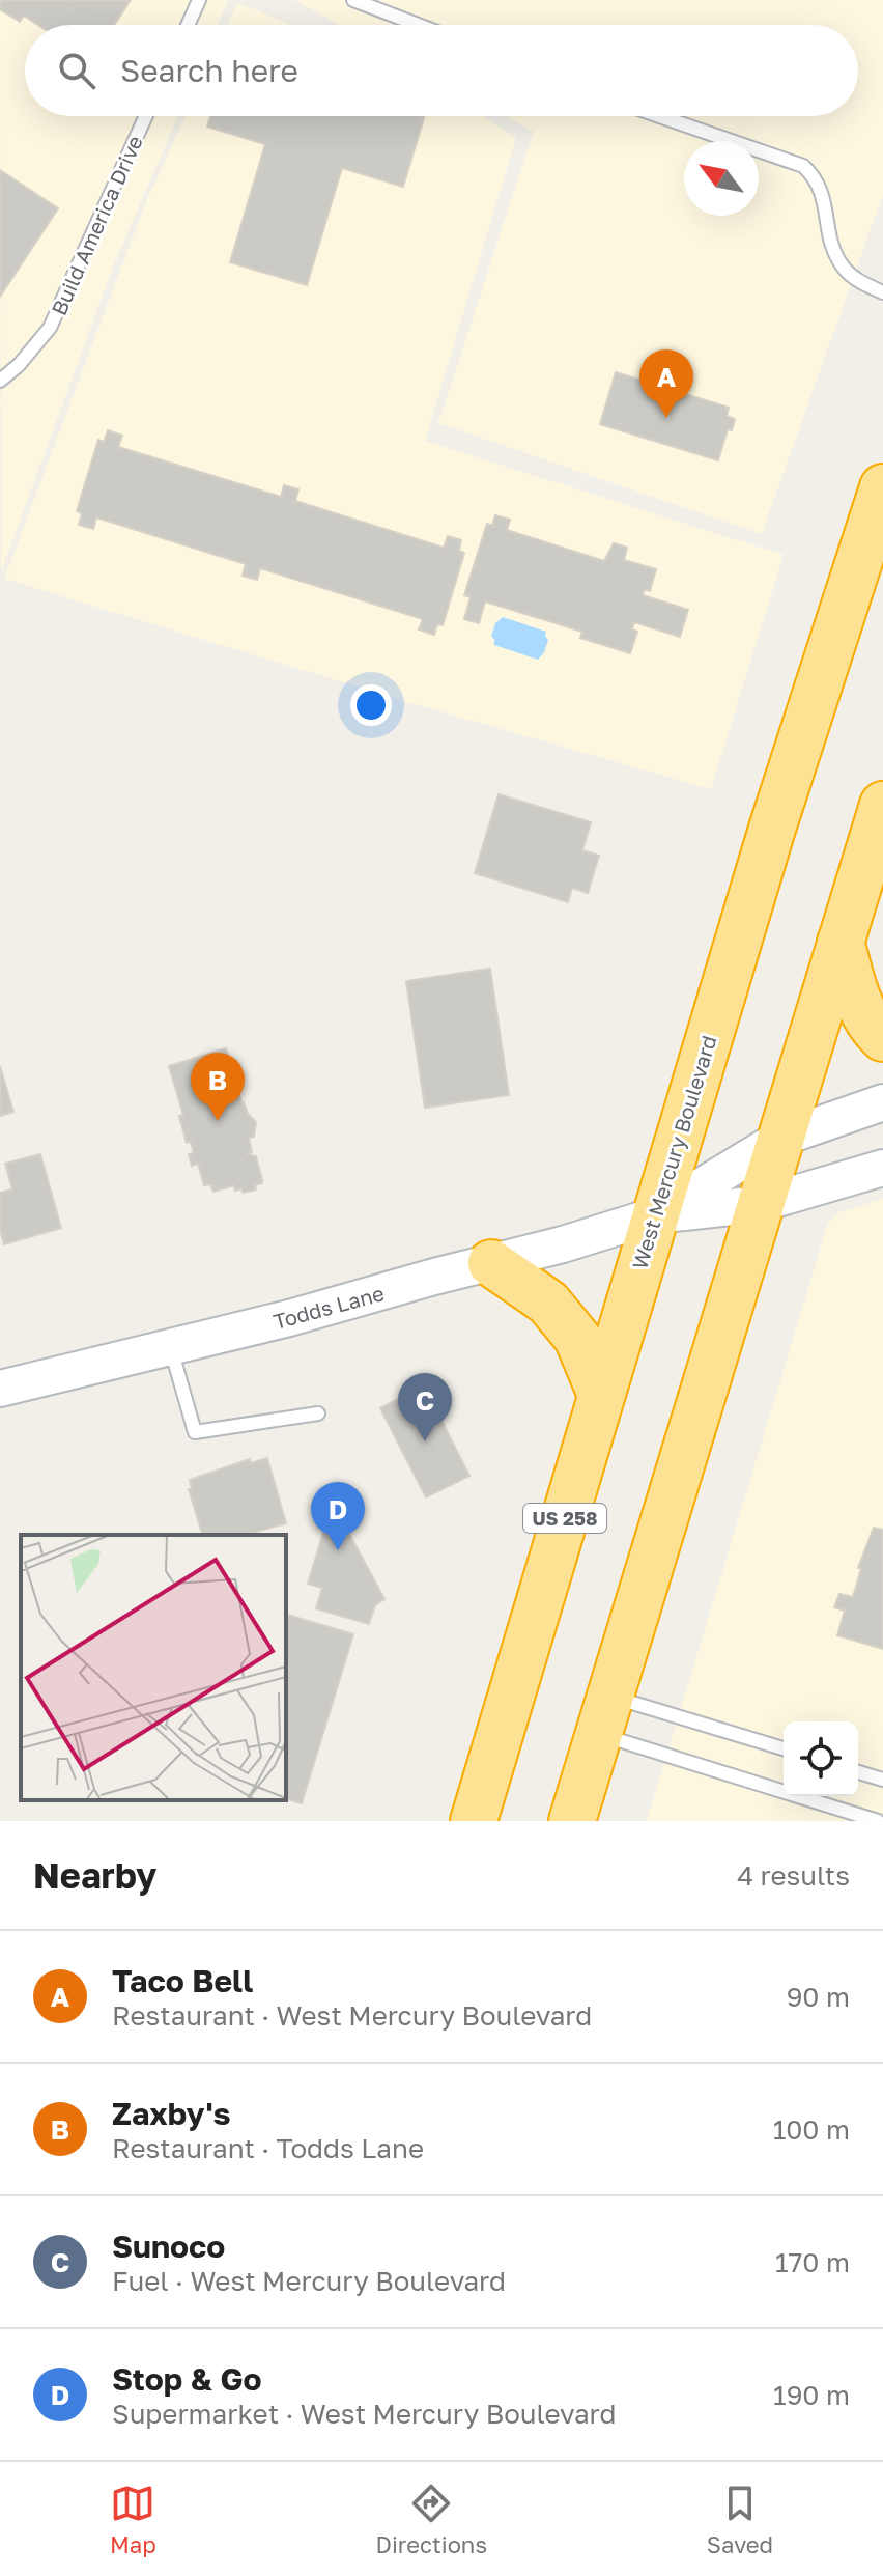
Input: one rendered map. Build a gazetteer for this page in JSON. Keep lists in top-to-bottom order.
{
  "streets": {
    "highway": ["West Mercury Boulevard", "US 258"],
    "main road": ["Todds Lane"],
    "lane": ["Build America Drive"]
  },
  "crossings": [
    ["West Mercury Boulevard", "Todds Lane"]
  ],
  "north": "top left",
  "page": {
    "search": "Search here",
    "pins": [
      "A",
      "B",
      "C",
      "D"
    ],
    "heading": ["Nearby", "4 results"],
    "list": [
      {
        "mark": "A",
        "name": "Taco Bell",
        "note": "Restaurant · West Mercury Boulevard",
        "value": "90 m"
      },
      {
        "mark": "B",
        "name": "Zaxby's",
        "note": "Restaurant · Todds Lane",
        "value": "100 m"
      },
      {
        "mark": "C",
        "name": "Sunoco",
        "note": "Fuel · West Mercury Boulevard",
        "value": "170 m"
      },
      {
        "mark": "D",
        "name": "Stop & Go",
        "note": "Supermarket · West Mercury Boulevard",
        "value": "190 m"
      }
    ],
    "nav": ["Map", "Directions", "Saved"]
  }
}
